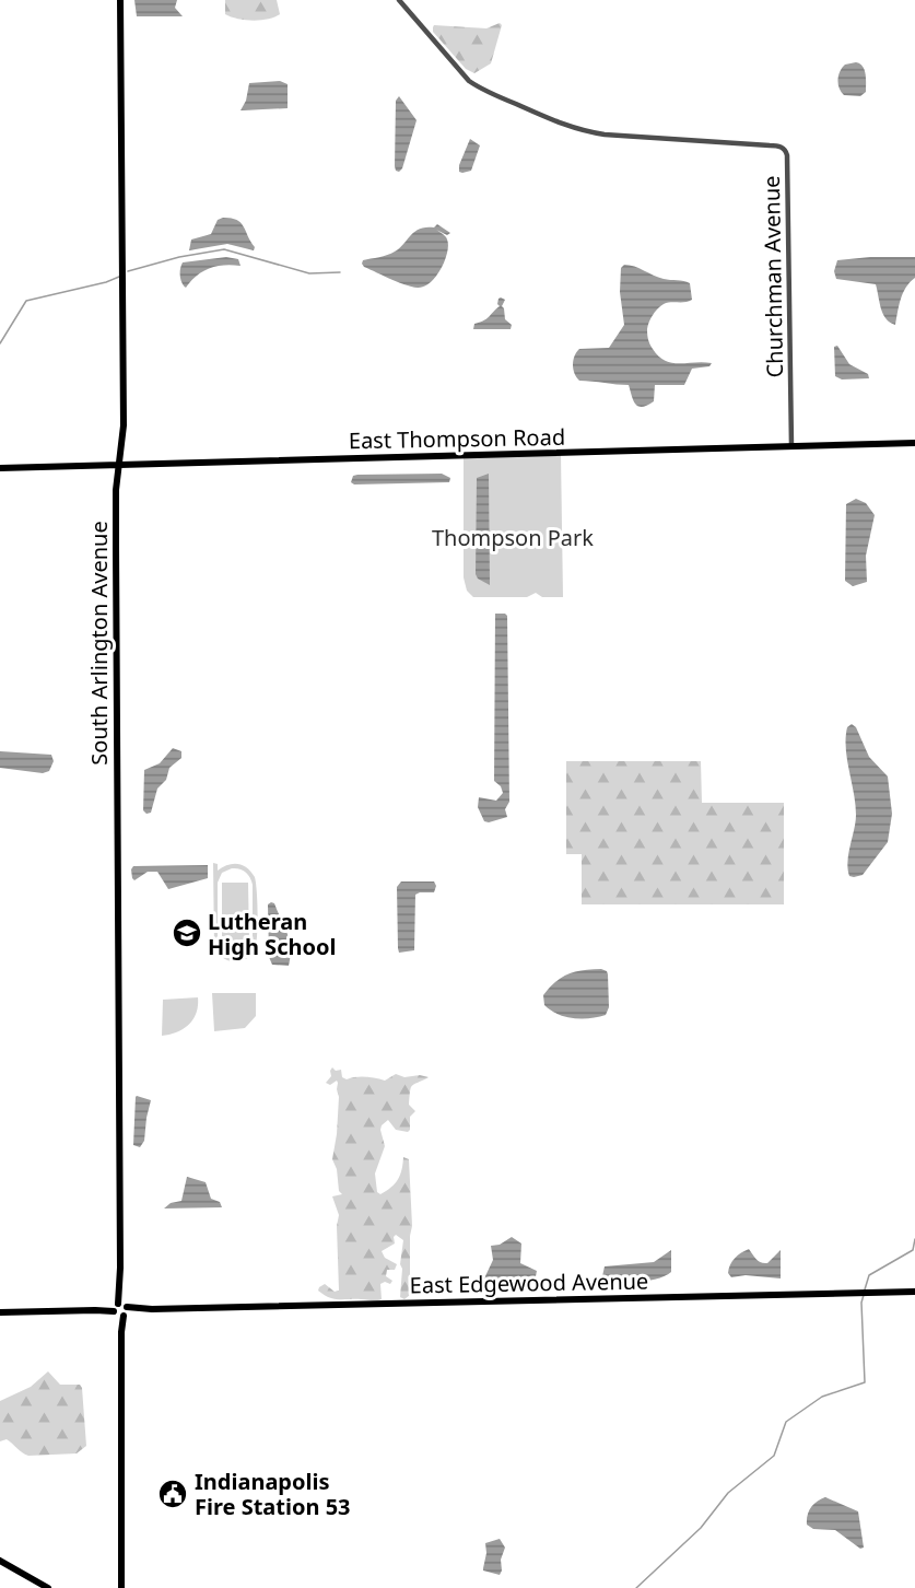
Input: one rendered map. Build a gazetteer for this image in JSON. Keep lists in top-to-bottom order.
{
  "streets": {
    "main road": ["East Thompson Road", "South Arlington Avenue", "East Edgewood Avenue"],
    "street": ["Churchman Avenue"]
  },
  "crossings": [
    ["Churchman Avenue", "East Thompson Road"],
    ["East Thompson Road", "South Arlington Avenue"],
    ["South Arlington Avenue", "East Edgewood Avenue"]
  ],
  "parks": ["Thompson Park"],
  "places": {
    "school or university": ["Lutheran High School"],
    "public building": ["Indianapolis Fire Station 53"]
  }
}
